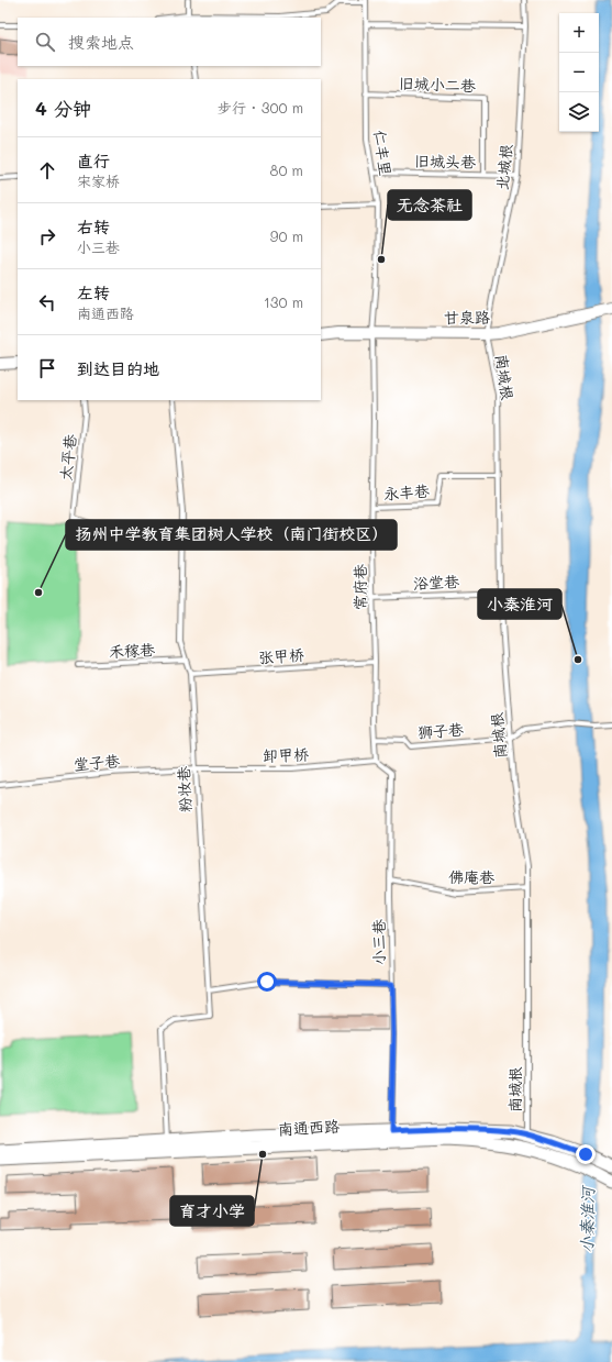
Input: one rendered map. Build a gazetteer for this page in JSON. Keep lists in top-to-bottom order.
{
  "streets": {
    "main road": ["南通西路"],
    "street": ["甘泉路"],
    "lane": [
      "旧城小二巷",
      "仁丰里",
      "旧城头巷",
      "北城根",
      "南城根",
      "太平巷",
      "永丰巷",
      "浴堂巷",
      "常府巷",
      "禾稼巷",
      "张甲桥",
      "狮子巷",
      "卸甲桥",
      "堂子巷",
      "粉妆巷",
      "佛庵巷",
      "小三巷"
    ]
  },
  "crossings": [
    ["旧城小二巷", "仁丰里"],
    ["旧城小二巷", "旧城头巷"],
    ["仁丰里", "旧城头巷"],
    ["仁丰里", "甘泉路"],
    ["仁丰里", "常府巷"],
    ["旧城头巷", "北城根"],
    ["北城根", "甘泉路"],
    ["北城根", "南城根"],
    ["甘泉路", "南城根"],
    ["甘泉路", "常府巷"],
    ["南城根", "永丰巷"],
    ["南城根", "浴堂巷"],
    ["南城根", "狮子巷"],
    ["南城根", "佛庵巷"],
    ["南城根", "南通西路"],
    ["太平巷", "粉妆巷"],
    ["永丰巷", "常府巷"],
    ["浴堂巷", "常府巷"],
    ["常府巷", "张甲桥"],
    ["常府巷", "狮子巷"],
    ["常府巷", "卸甲桥"],
    ["常府巷", "小三巷"],
    ["禾稼巷", "粉妆巷"],
    ["张甲桥", "粉妆巷"],
    ["卸甲桥", "堂子巷"],
    ["卸甲桥", "粉妆巷"],
    ["卸甲桥", "小三巷"],
    ["堂子巷", "粉妆巷"],
    ["粉妆巷", "南通西路"],
    ["佛庵巷", "小三巷"],
    ["小三巷", "南通西路"]
  ],
  "water": ["小秦淮河"],
  "places": [
    "无念茶社",
    "扬州中学教育集团树人学校（南门街校区）",
    "小秦淮河",
    "育才小学"
  ],
  "page": {
    "map_buttons": ["+", "−"],
    "search": "搜索地点",
    "heading": ["4 分钟", "步行 · 300 m"],
    "list": [
      ["直行", "宋家桥", "80 m"],
      ["右转", "小三巷", "90 m"],
      ["左转", "南通西路", "130 m"],
      "到达目的地"
    ]
  }
}
